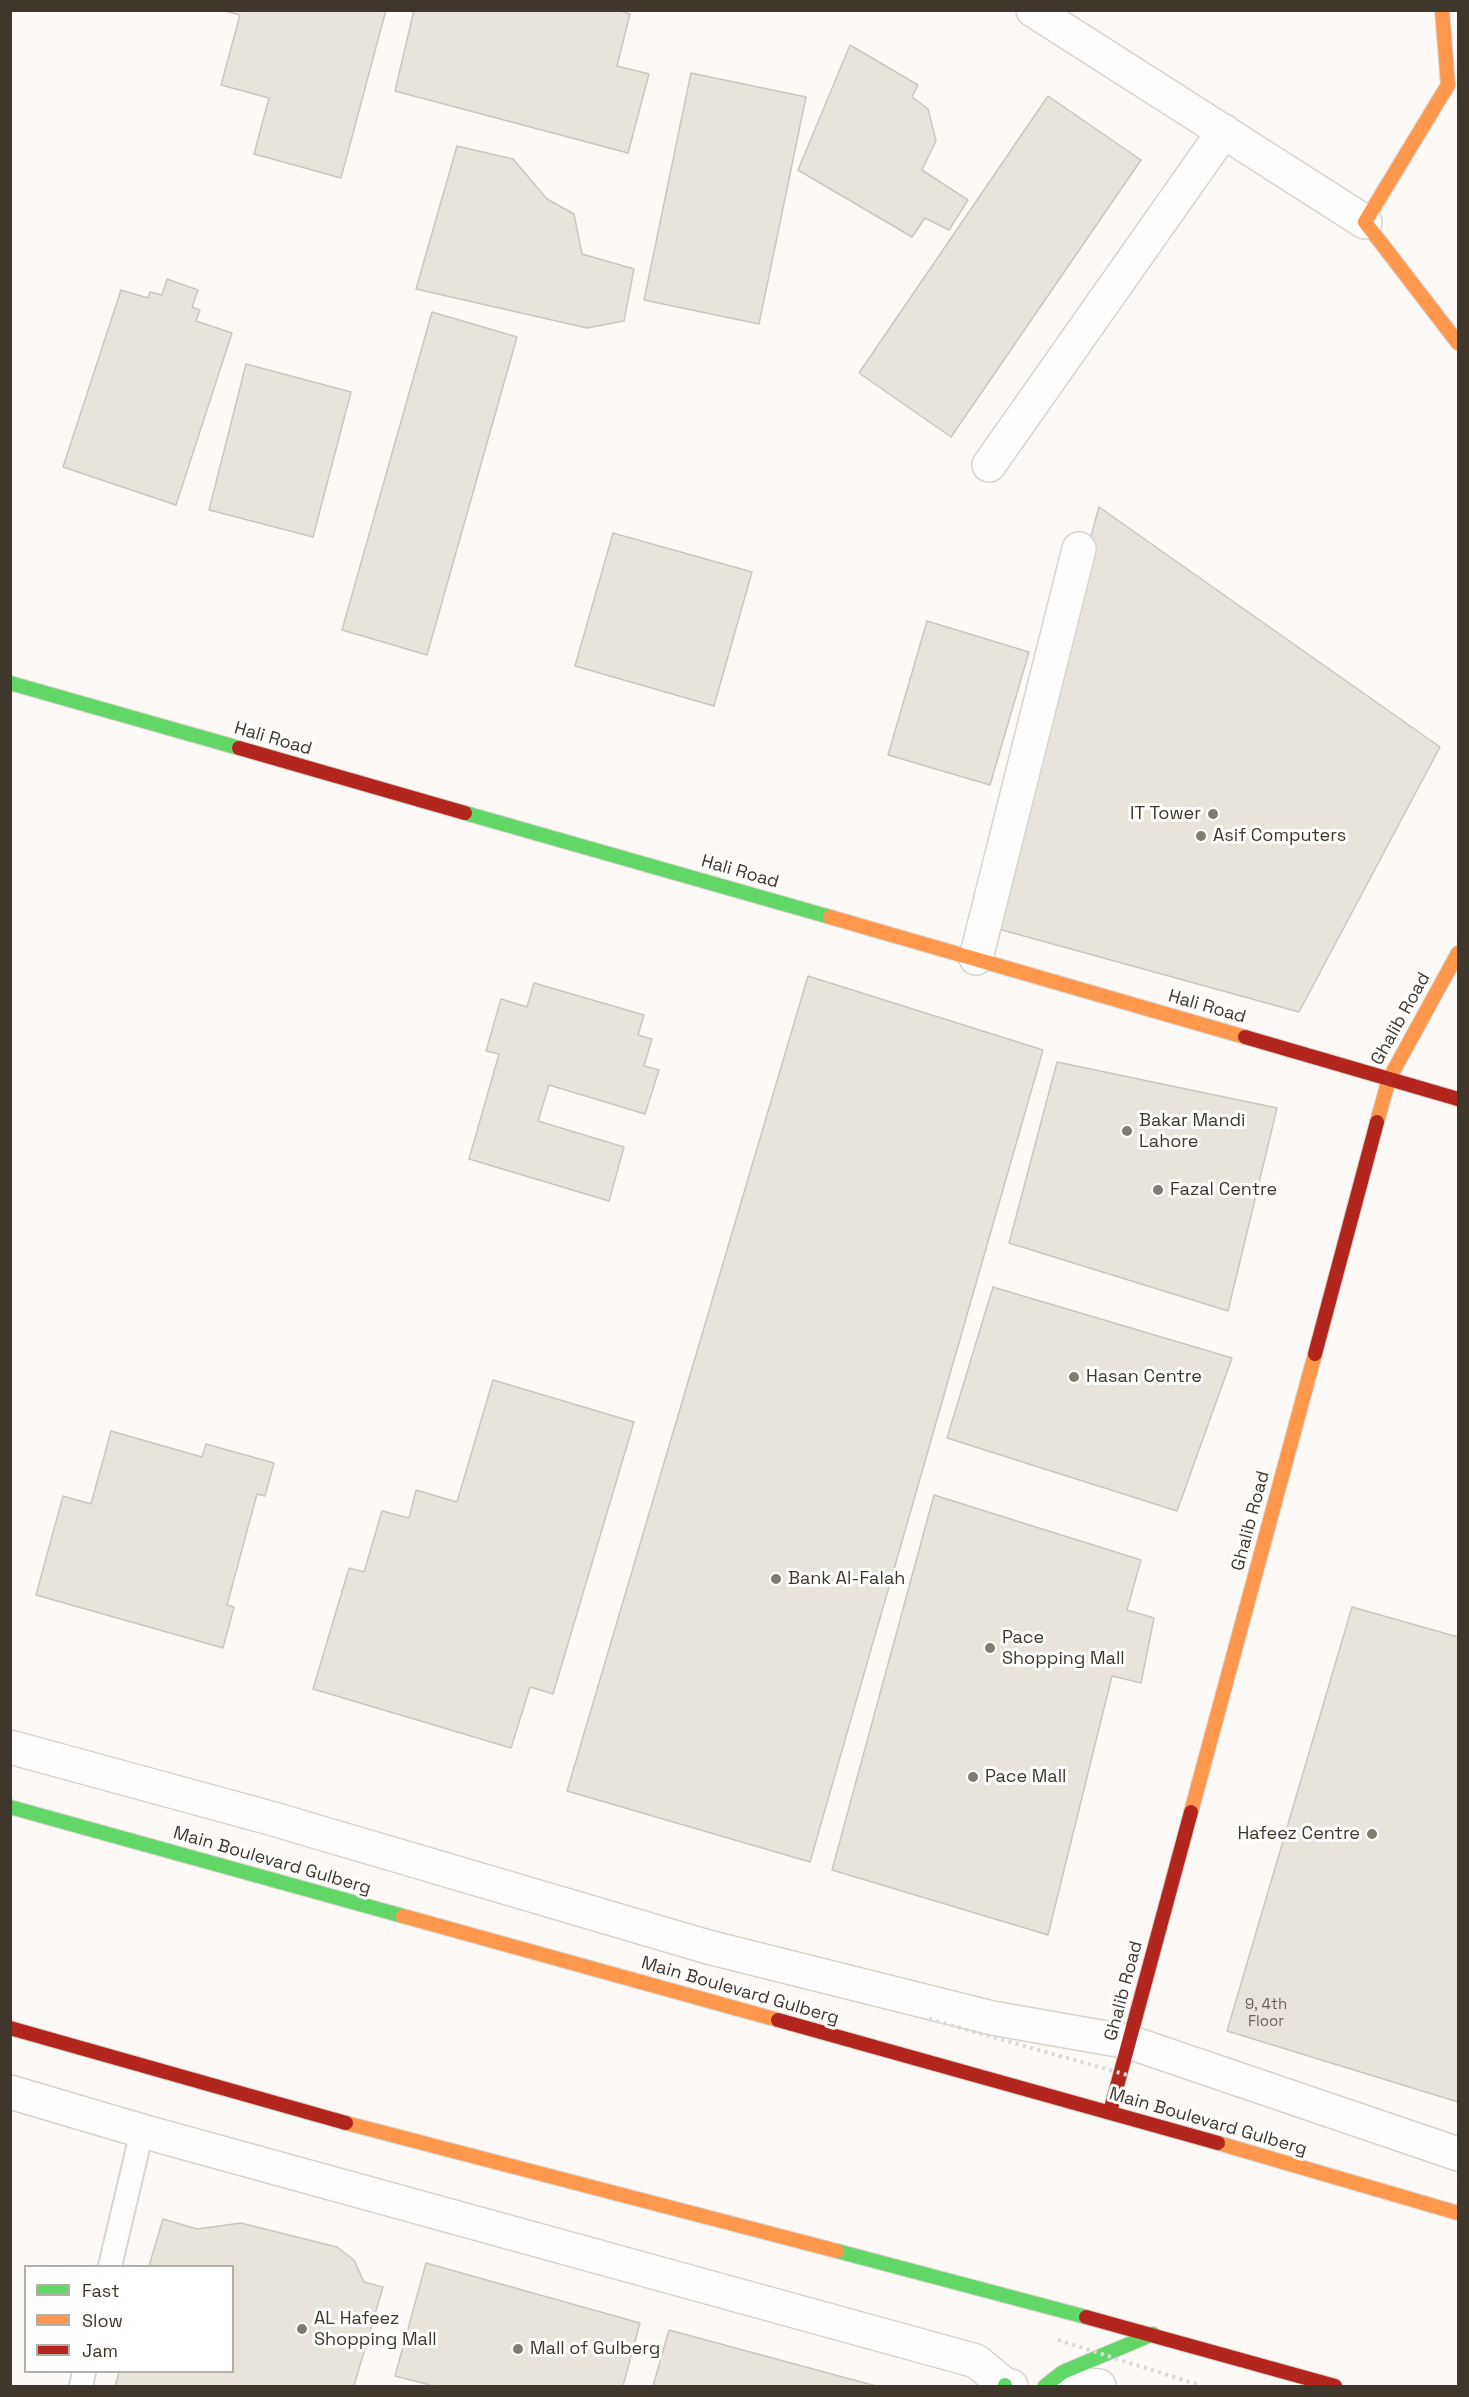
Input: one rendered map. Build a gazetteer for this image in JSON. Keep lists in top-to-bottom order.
{
  "streets": {
    "street": ["Hali Road", "Ghalib Road", "Main Boulevard Gulberg"]
  },
  "crossings": [
    ["Hali Road", "Ghalib Road"],
    ["Ghalib Road", "Main Boulevard Gulberg"]
  ],
  "places": [
    "IT Tower",
    "Asif Computers",
    "Bakar Mandi Lahore",
    "Fazal Centre",
    "Hasan Centre",
    "Bank Al-Falah",
    "Pace Shopping Mall",
    "Pace Mall",
    "Hafeez Centre",
    "AL Hafeez Shopping Mall",
    "Mall of Gulberg"
  ],
  "house_numbers": ["9, 4th Floor"],
  "legend": ["Fast", "Slow", "Jam"]
}
